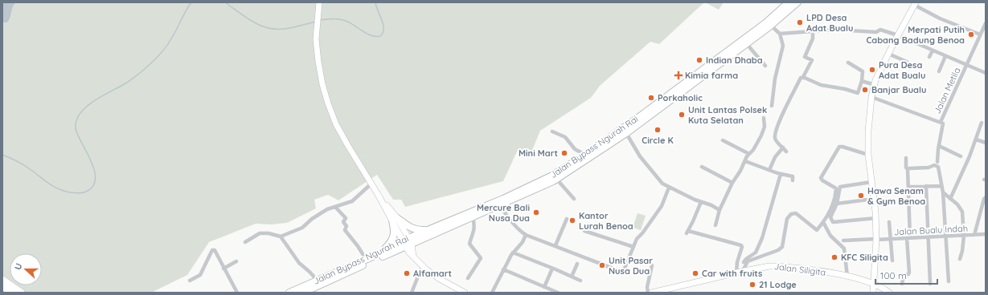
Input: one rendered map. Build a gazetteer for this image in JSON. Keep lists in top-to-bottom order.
{
  "streets": {
    "highway": ["Jalan Bypass Ngurah Rai"],
    "main road": ["Jalan Siligita"],
    "street": ["Jalan Metila", "Jalan Bualu Indah"]
  },
  "places": {
    "other": [
      "LPD Desa Adat Bualu",
      "Merpati Putih Cabang Badung Benoa",
      "Indian Dhaba",
      "Pura Desa Adat Bualu",
      "Banjar Bualu",
      "Porkaholic",
      "Unit Lantas Polsek Kuta Selatan",
      "Circle K",
      "Mini Mart",
      "Hawa Senam & Gym Benoa",
      "Mercure Bali Nusa Dua",
      "Kantor Lurah Benoa",
      "KFC Siligita",
      "Unit Pasar Nusa Dua",
      "Alfamart",
      "Car with fruits",
      "21 Lodge"
    ],
    "health": ["Kimia farma"]
  },
  "scale_bar": "100 m",
  "north": "left"
}
